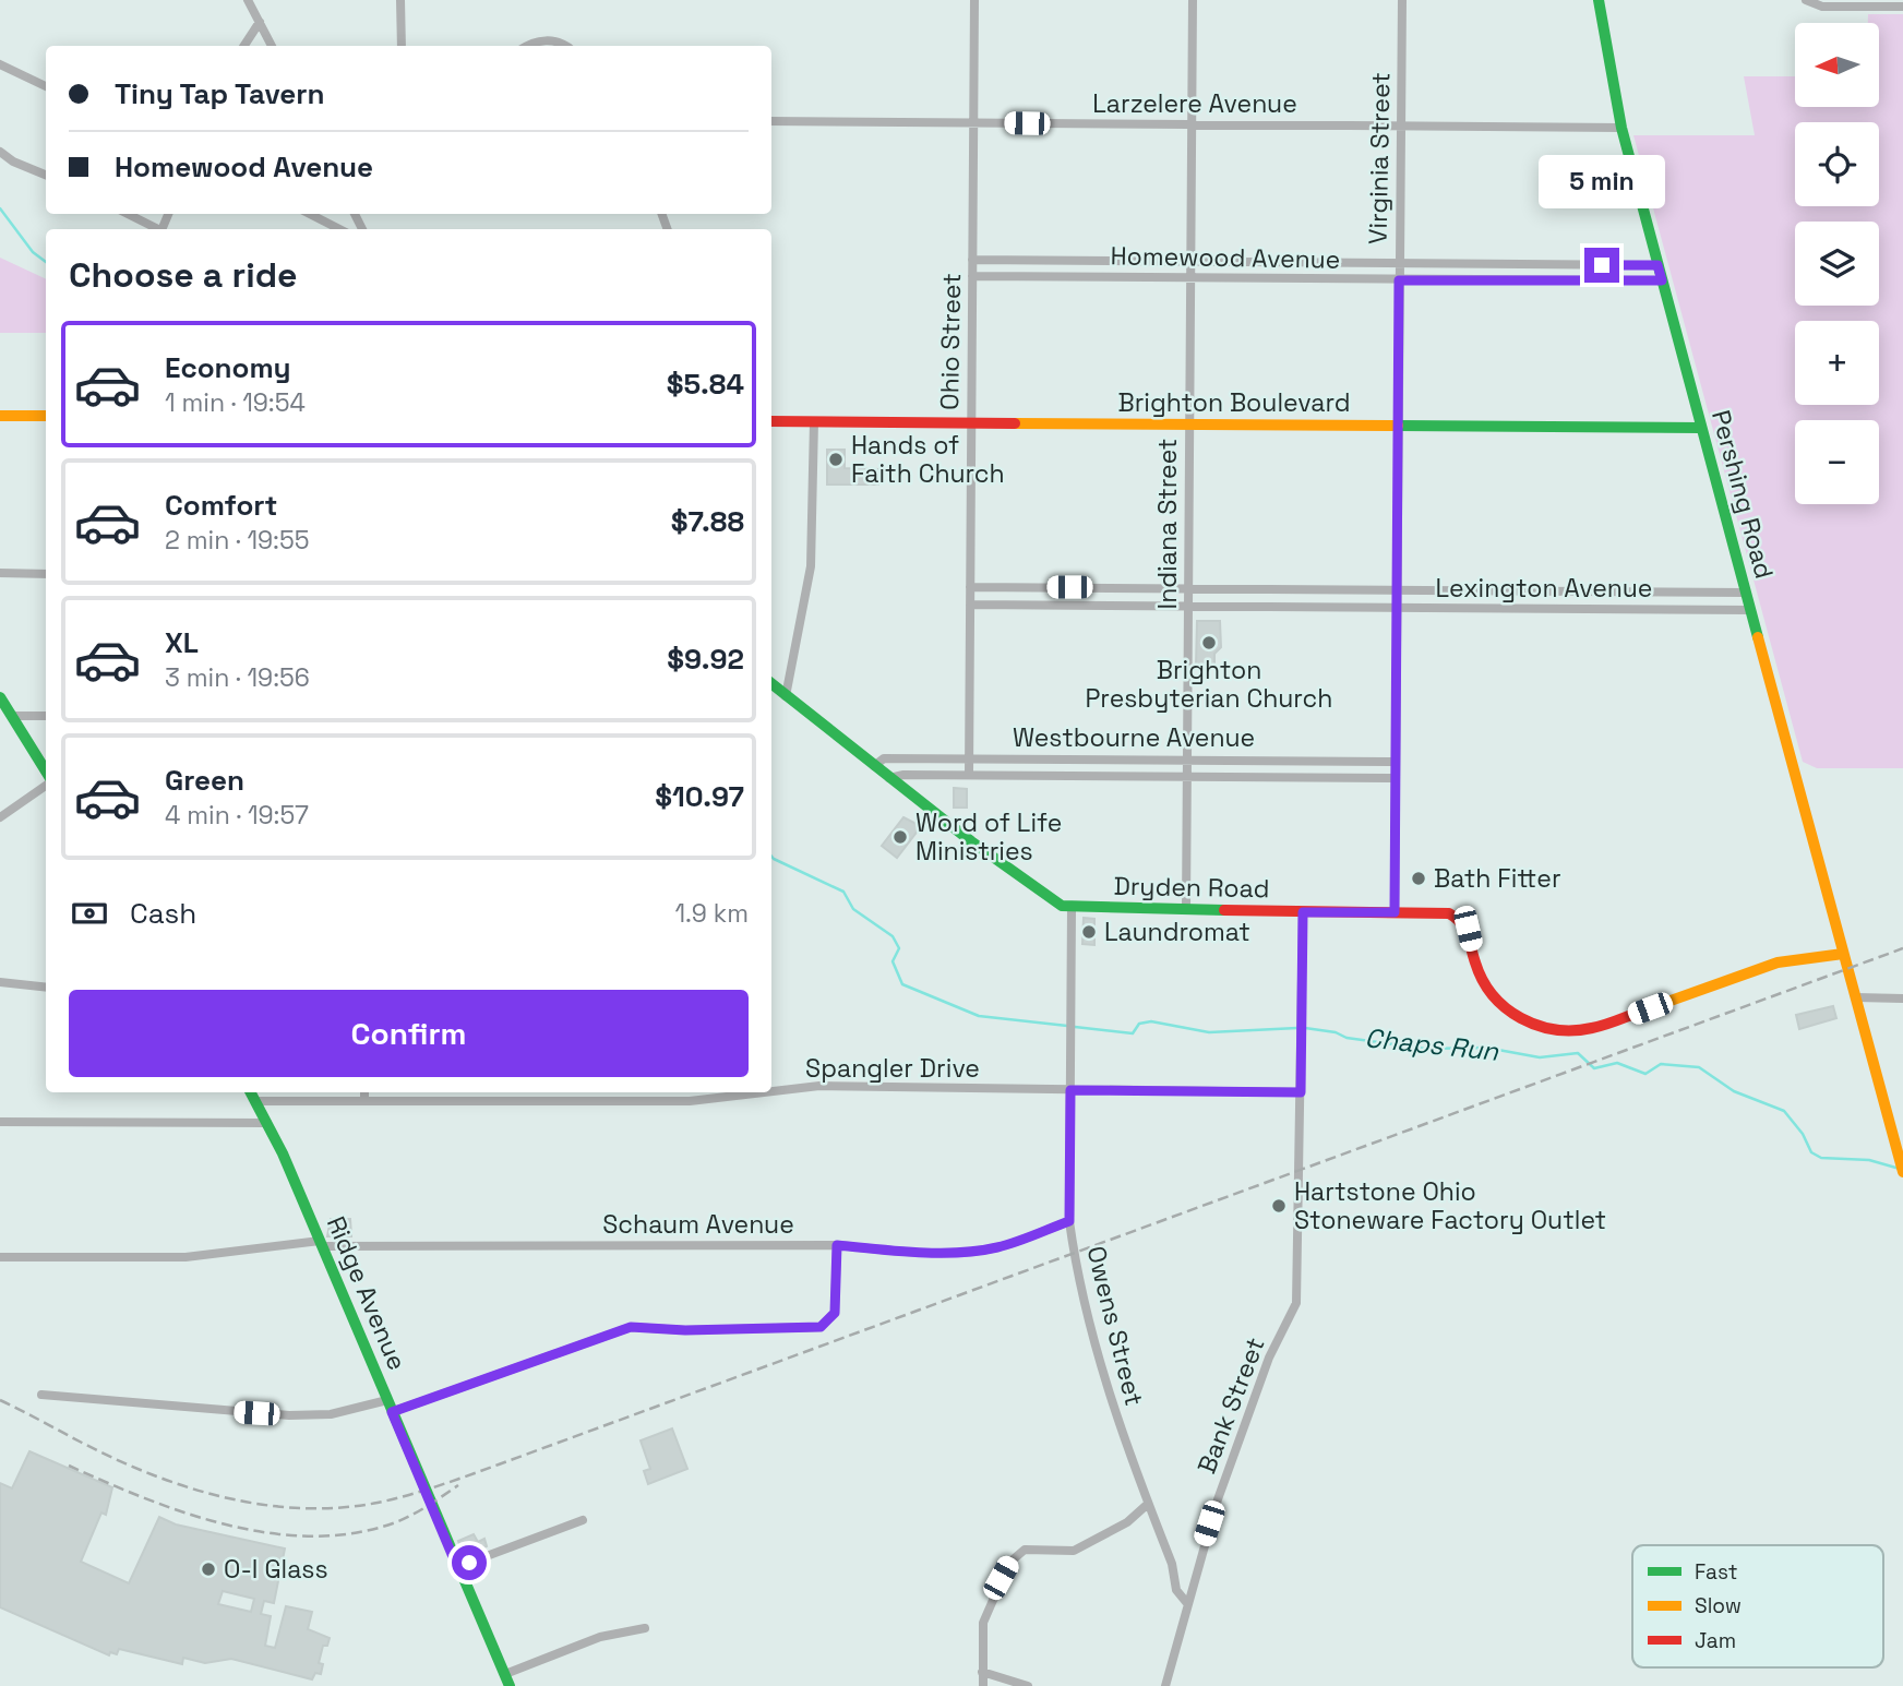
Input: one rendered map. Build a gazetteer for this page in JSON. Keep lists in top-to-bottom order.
{
  "streets": {
    "street": [
      "Larzelere Avenue",
      "Virginia Street",
      "Homewood Avenue",
      "Ohio Street",
      "Brighton Boulevard",
      "Pershing Road",
      "Indiana Street",
      "Lexington Avenue",
      "Westbourne Avenue",
      "Dryden Road",
      "Spangler Drive",
      "Schaum Avenue",
      "Ridge Avenue",
      "Owens Street",
      "Bank Street"
    ]
  },
  "crossings": [
    ["Larzelere Avenue", "Virginia Street"],
    ["Larzelere Avenue", "Ohio Street"],
    ["Larzelere Avenue", "Pershing Road"],
    ["Larzelere Avenue", "Indiana Street"],
    ["Virginia Street", "Homewood Avenue"],
    ["Virginia Street", "Brighton Boulevard"],
    ["Virginia Street", "Lexington Avenue"],
    ["Virginia Street", "Westbourne Avenue"],
    ["Virginia Street", "Dryden Road"],
    ["Homewood Avenue", "Ohio Street"],
    ["Homewood Avenue", "Pershing Road"],
    ["Homewood Avenue", "Indiana Street"],
    ["Ohio Street", "Brighton Boulevard"],
    ["Ohio Street", "Lexington Avenue"],
    ["Ohio Street", "Westbourne Avenue"],
    ["Brighton Boulevard", "Pershing Road"],
    ["Brighton Boulevard", "Indiana Street"],
    ["Pershing Road", "Lexington Avenue"],
    ["Pershing Road", "Dryden Road"],
    ["Indiana Street", "Lexington Avenue"],
    ["Indiana Street", "Westbourne Avenue"],
    ["Indiana Street", "Dryden Road"],
    ["Westbourne Avenue", "Dryden Road"],
    ["Dryden Road", "Owens Street"],
    ["Dryden Road", "Bank Street"],
    ["Spangler Drive", "Ridge Avenue"],
    ["Spangler Drive", "Owens Street"],
    ["Spangler Drive", "Bank Street"],
    ["Schaum Avenue", "Ridge Avenue"],
    ["Schaum Avenue", "Owens Street"],
    ["Owens Street", "Bank Street"]
  ],
  "water": ["Chaps Run"],
  "places": [
    "Hands of Faith Church",
    "Brighton Presbyterian Church",
    "Word of Life Ministries",
    "Bath Fitter",
    "Laundromat",
    "Hartstone Ohio Stoneware Factory Outlet",
    "O-I Glass"
  ],
  "legend": ["Fast", "Slow", "Jam"],
  "north": "left",
  "page": {
    "map_buttons": ["+", "−"],
    "banner": ["Tiny Tap Tavern", "Homewood Avenue"],
    "bubble": "5 min",
    "heading": "Choose a ride",
    "list": [
      {
        "name": "Economy",
        "note": "1 min · 19:54",
        "value": "$5.84"
      },
      {
        "name": "Comfort",
        "note": "2 min · 19:55",
        "value": "$7.88"
      },
      {
        "name": "XL",
        "note": "3 min · 19:56",
        "value": "$9.92"
      },
      {
        "name": "Green",
        "note": "4 min · 19:57",
        "value": "$10.97"
      }
    ],
    "pay": ["Cash", "1.9 km"],
    "buttons": "Confirm"
  }
}
